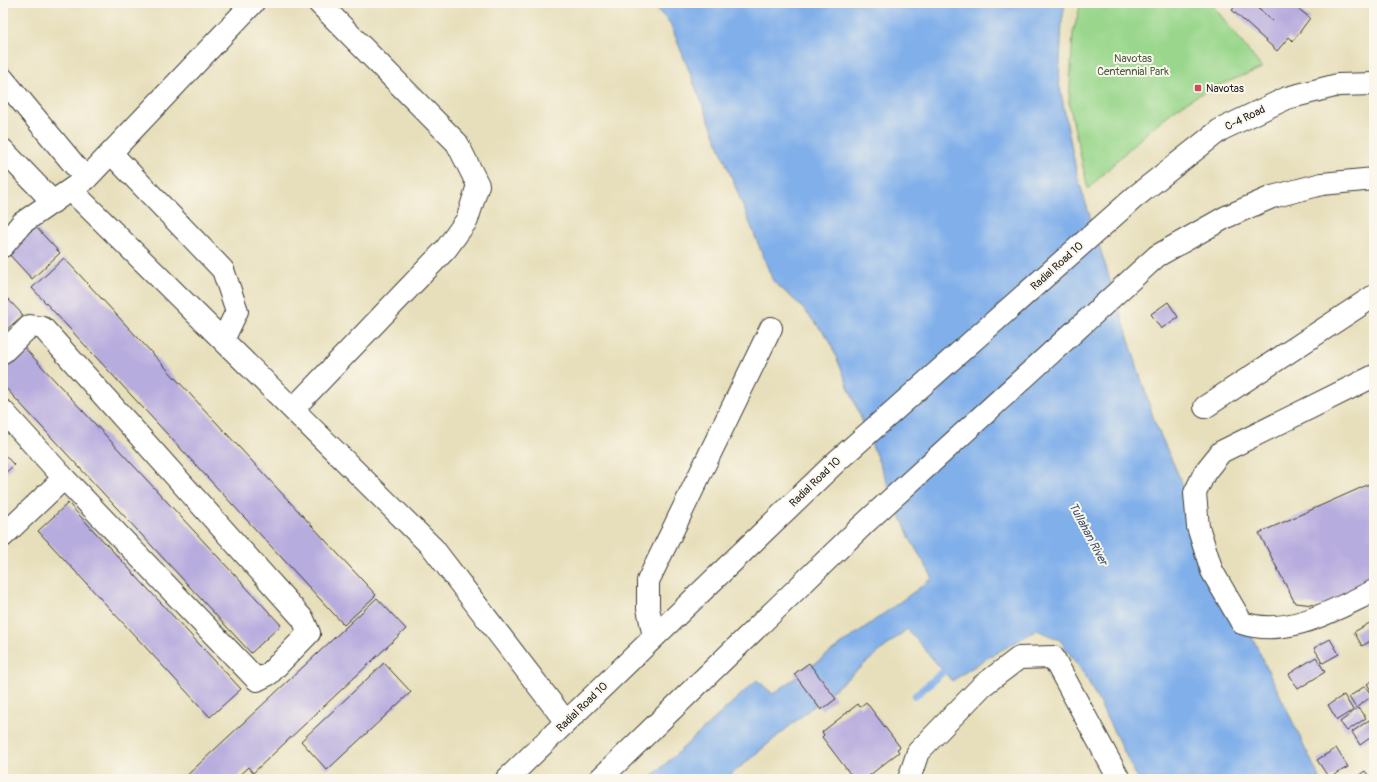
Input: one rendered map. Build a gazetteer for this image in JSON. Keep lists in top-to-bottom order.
{
  "streets": {
    "main road": ["C-4 Road", "Radial Road 10"]
  },
  "crossings": [
    ["C-4 Road", "Radial Road 10"]
  ],
  "water": ["Tullahan River"],
  "parks": ["Navotas Centennial Park"],
  "places": {
    "transit": ["Navotas"]
  }
}
